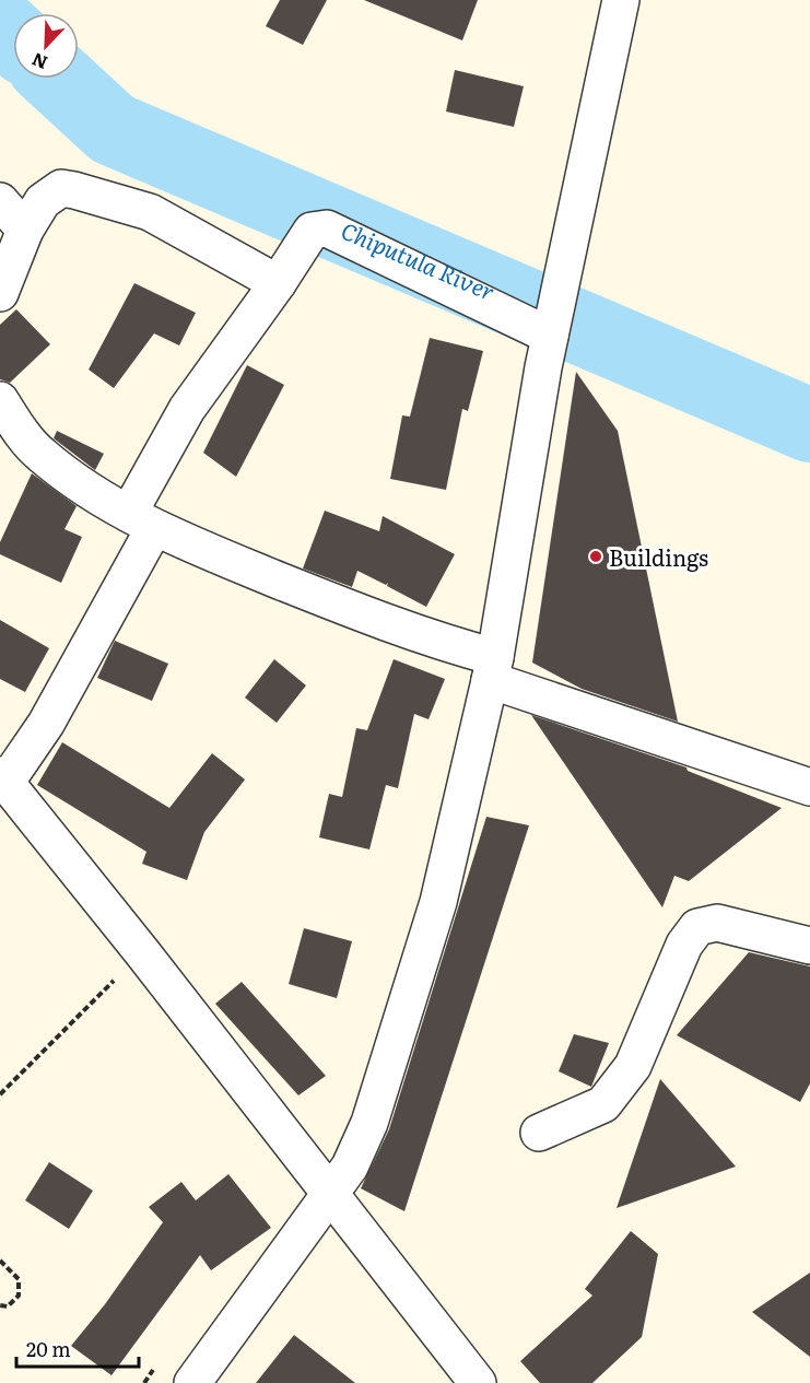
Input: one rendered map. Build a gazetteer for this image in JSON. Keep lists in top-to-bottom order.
{
  "water": ["Chiputula River"],
  "places": ["Buildings"],
  "scale_bar": "20 m",
  "north": "bottom left"
}
